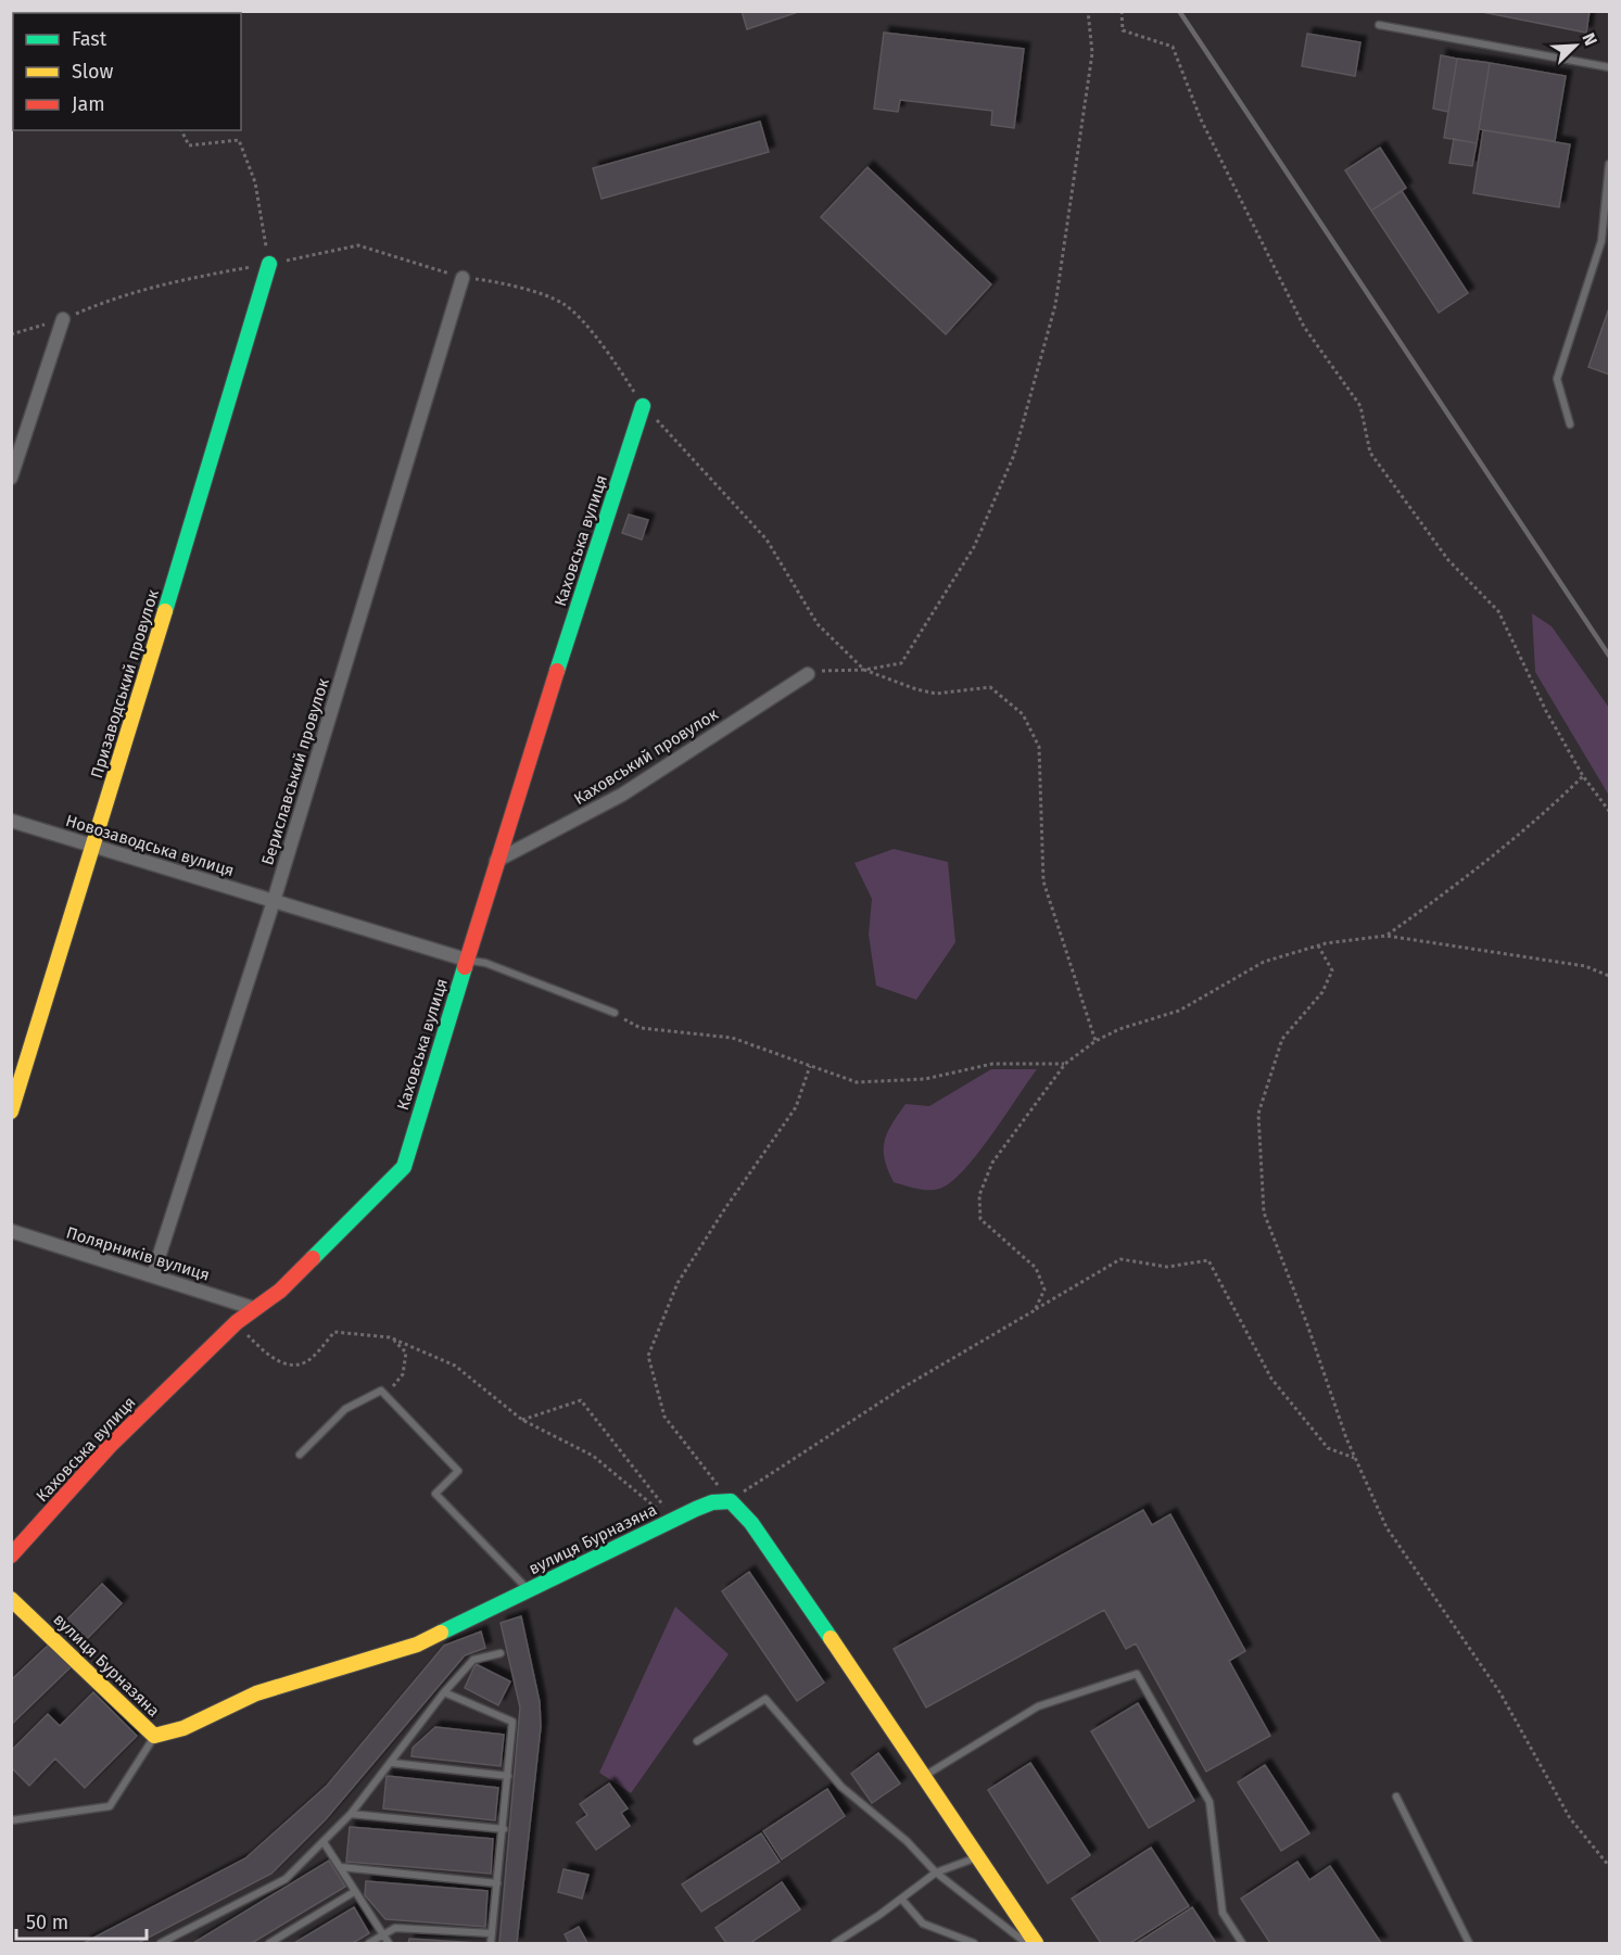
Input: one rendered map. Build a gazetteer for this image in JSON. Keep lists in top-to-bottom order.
{
  "streets": {
    "street": [
      "Каховська вулиця",
      "Призаводський провулок",
      "Каховський провулок",
      "Бериславський провулок",
      "Новозаводська вулиця",
      "Полярників вулиця",
      "вулиця Бурназяна"
    ]
  },
  "crossings": [
    ["Каховська вулиця", "Каховський провулок"],
    ["Каховська вулиця", "Новозаводська вулиця"],
    ["Каховська вулиця", "Полярників вулиця"],
    ["Призаводський провулок", "Новозаводська вулиця"],
    ["Бериславський провулок", "Новозаводська вулиця"],
    ["Бериславський провулок", "Полярників вулиця"]
  ],
  "legend": ["Fast", "Slow", "Jam"],
  "scale_bar": "50 m",
  "north": "top right"
}
